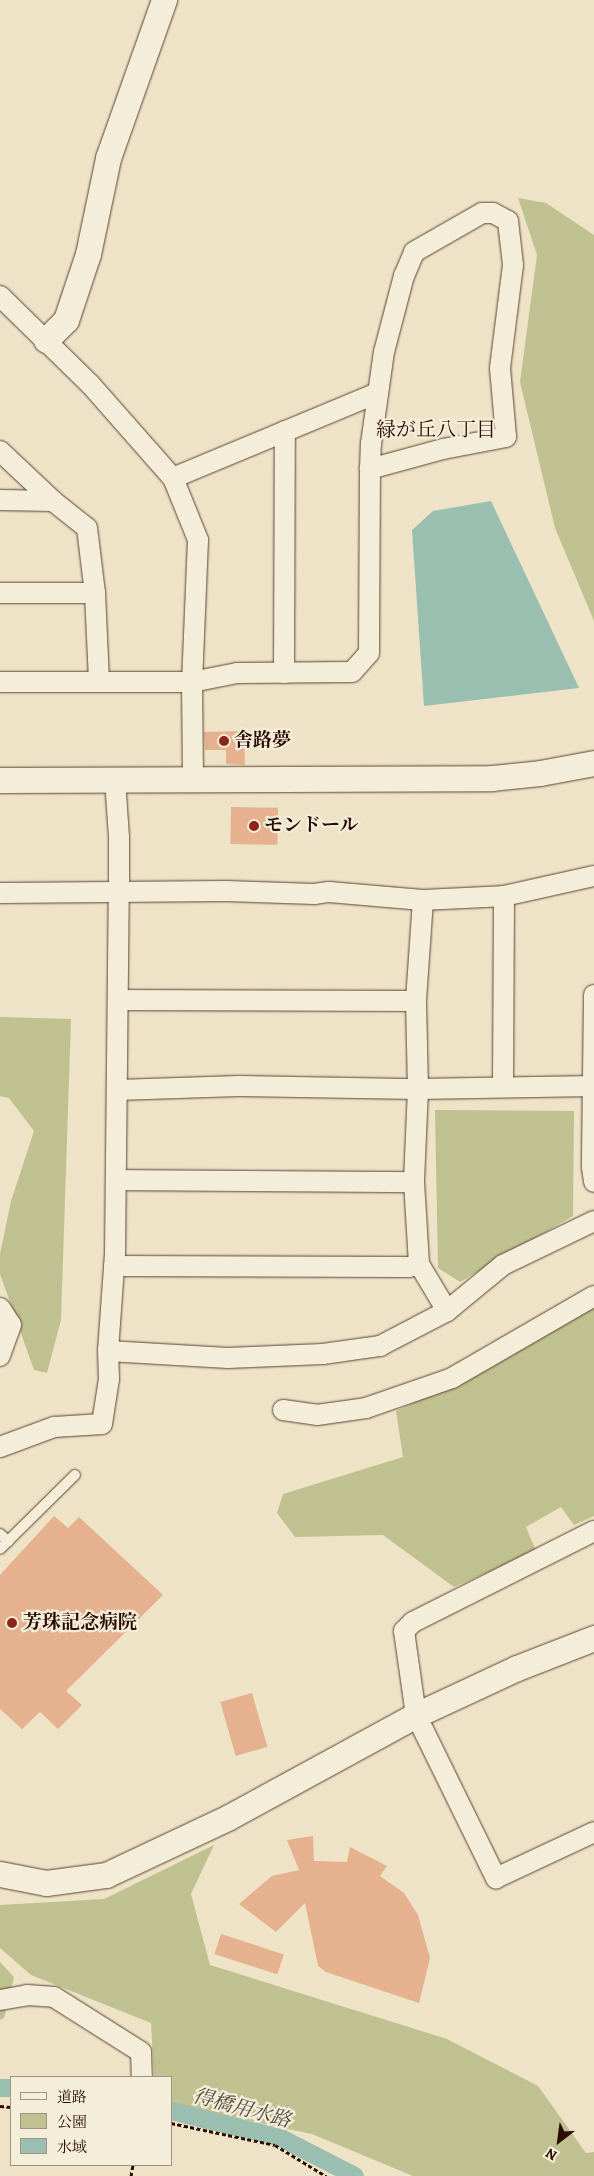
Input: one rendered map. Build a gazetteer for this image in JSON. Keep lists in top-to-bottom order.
{
  "districts": ["緑が丘八丁目"],
  "water": ["得橋用水路"],
  "places": ["舎路夢", "モンドール", "芳珠記念病院"],
  "legend": ["道路", "公園", "水域"],
  "north": "bottom left"
}
